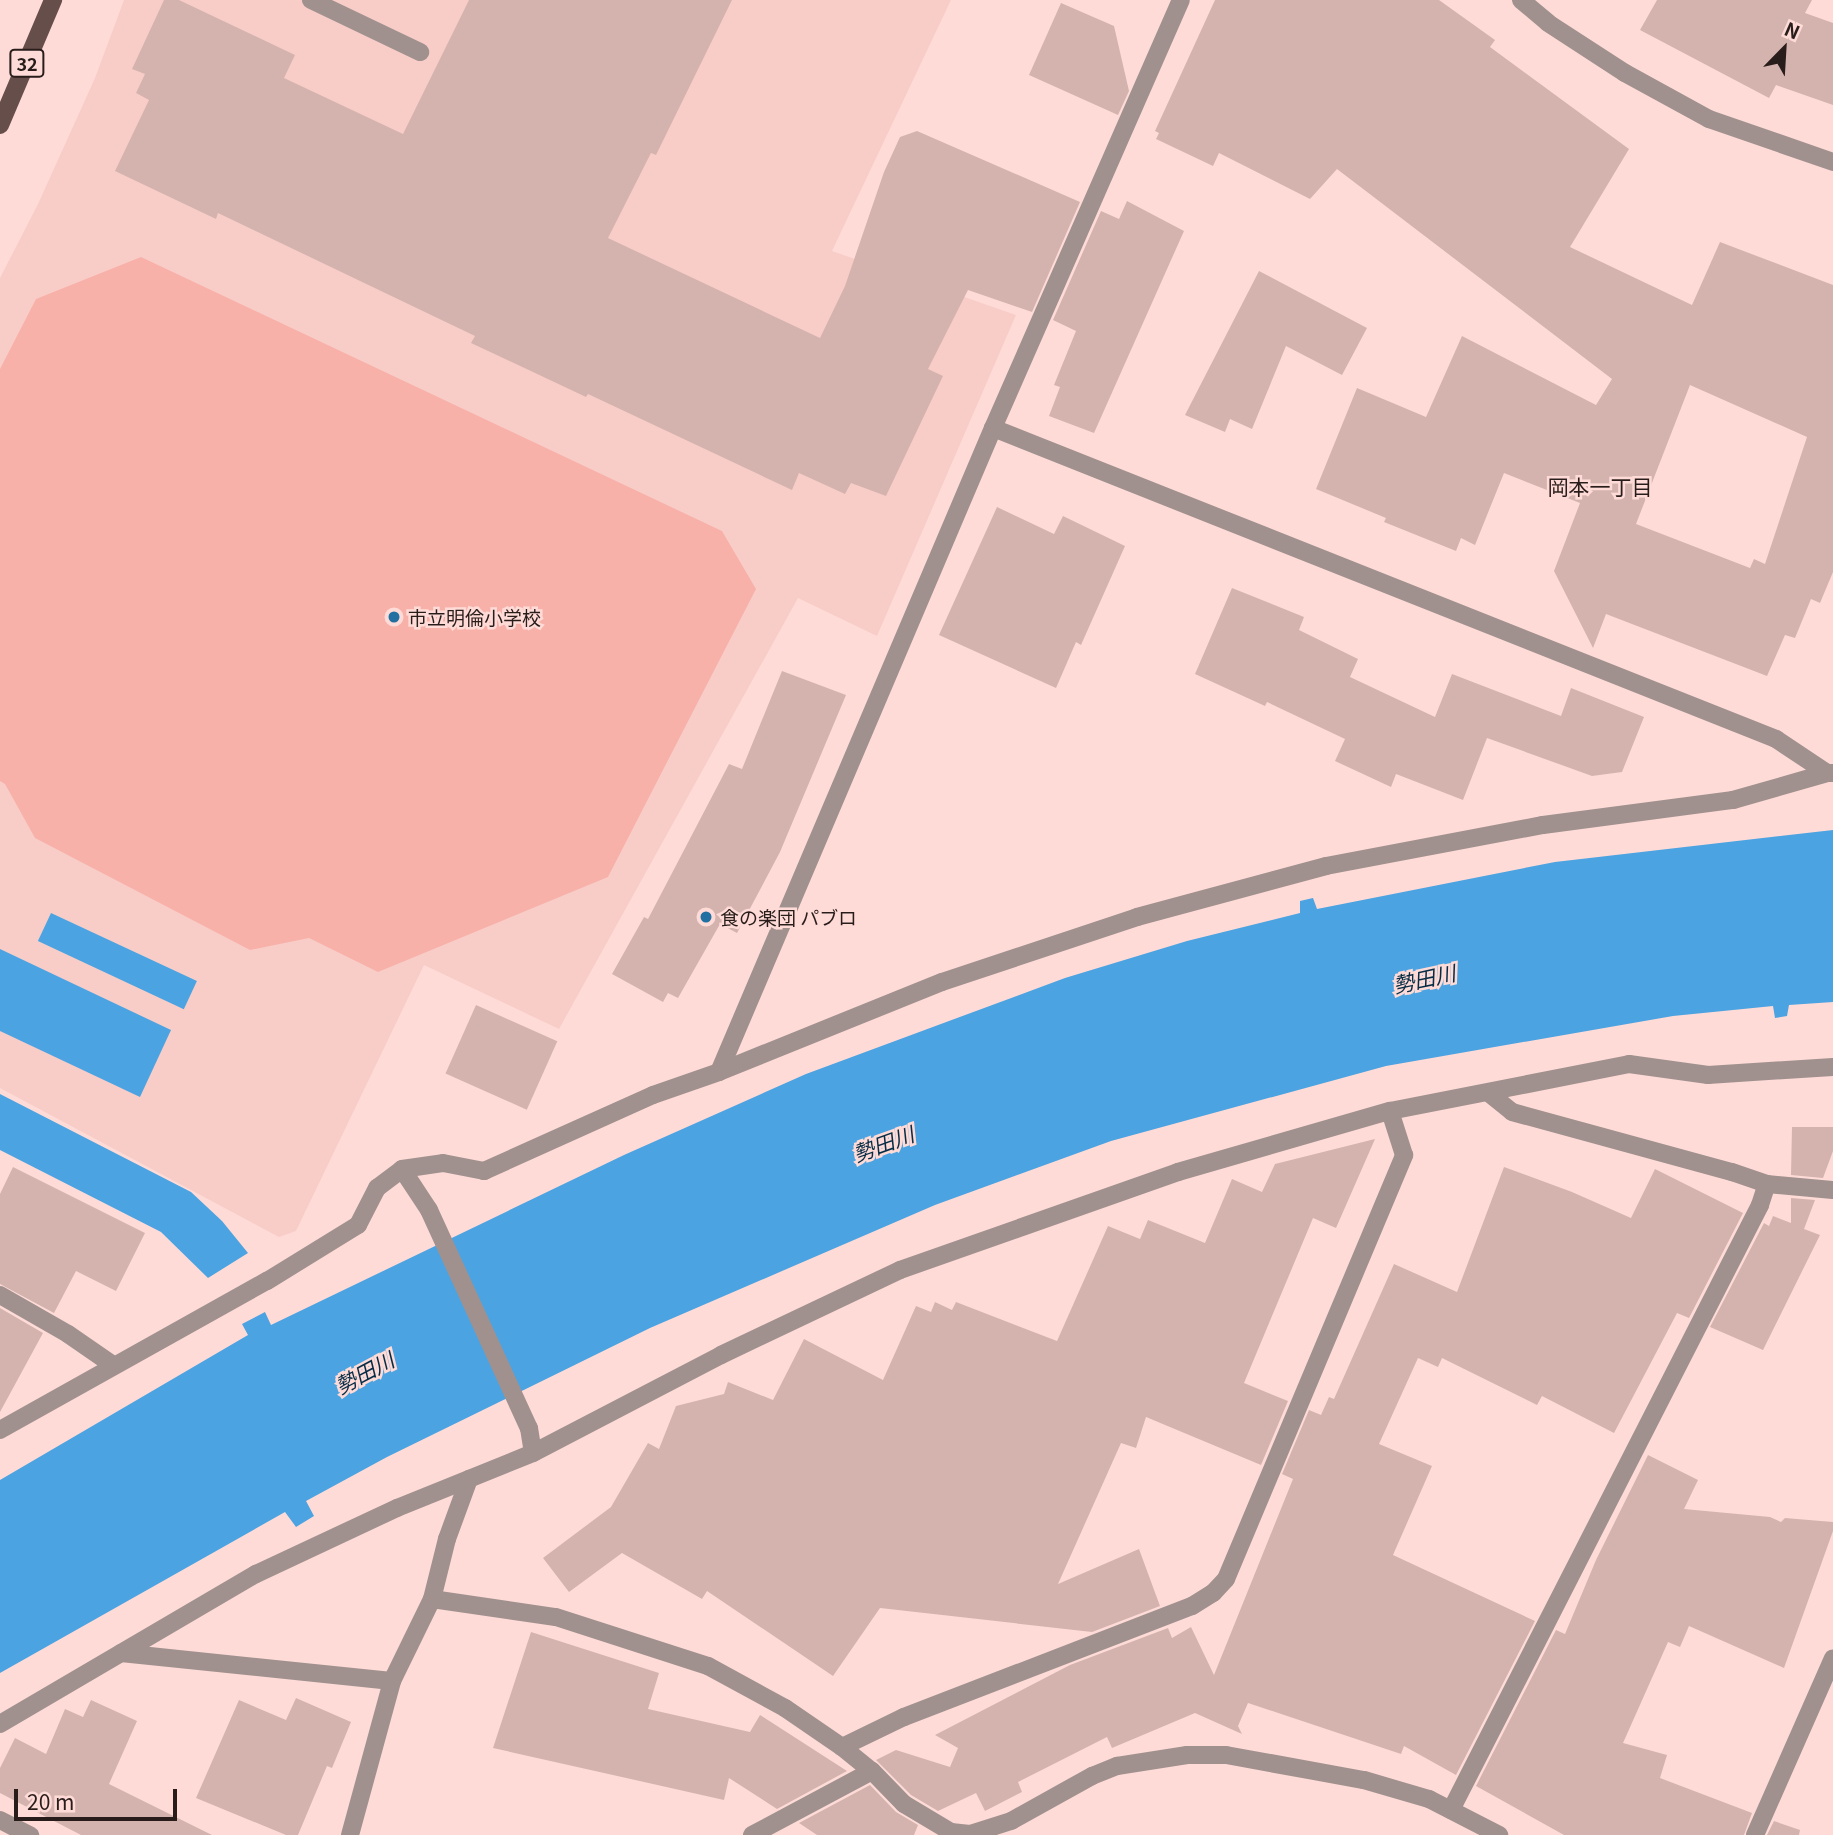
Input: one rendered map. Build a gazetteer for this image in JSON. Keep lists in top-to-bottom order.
{
  "streets": {
    "main road": ["32"]
  },
  "districts": ["岡本一丁目"],
  "water": ["勢田川"],
  "places": ["市立明倫小学校", "食の楽団 パブロ"],
  "scale_bar": "20 m",
  "north": "top right"
}
